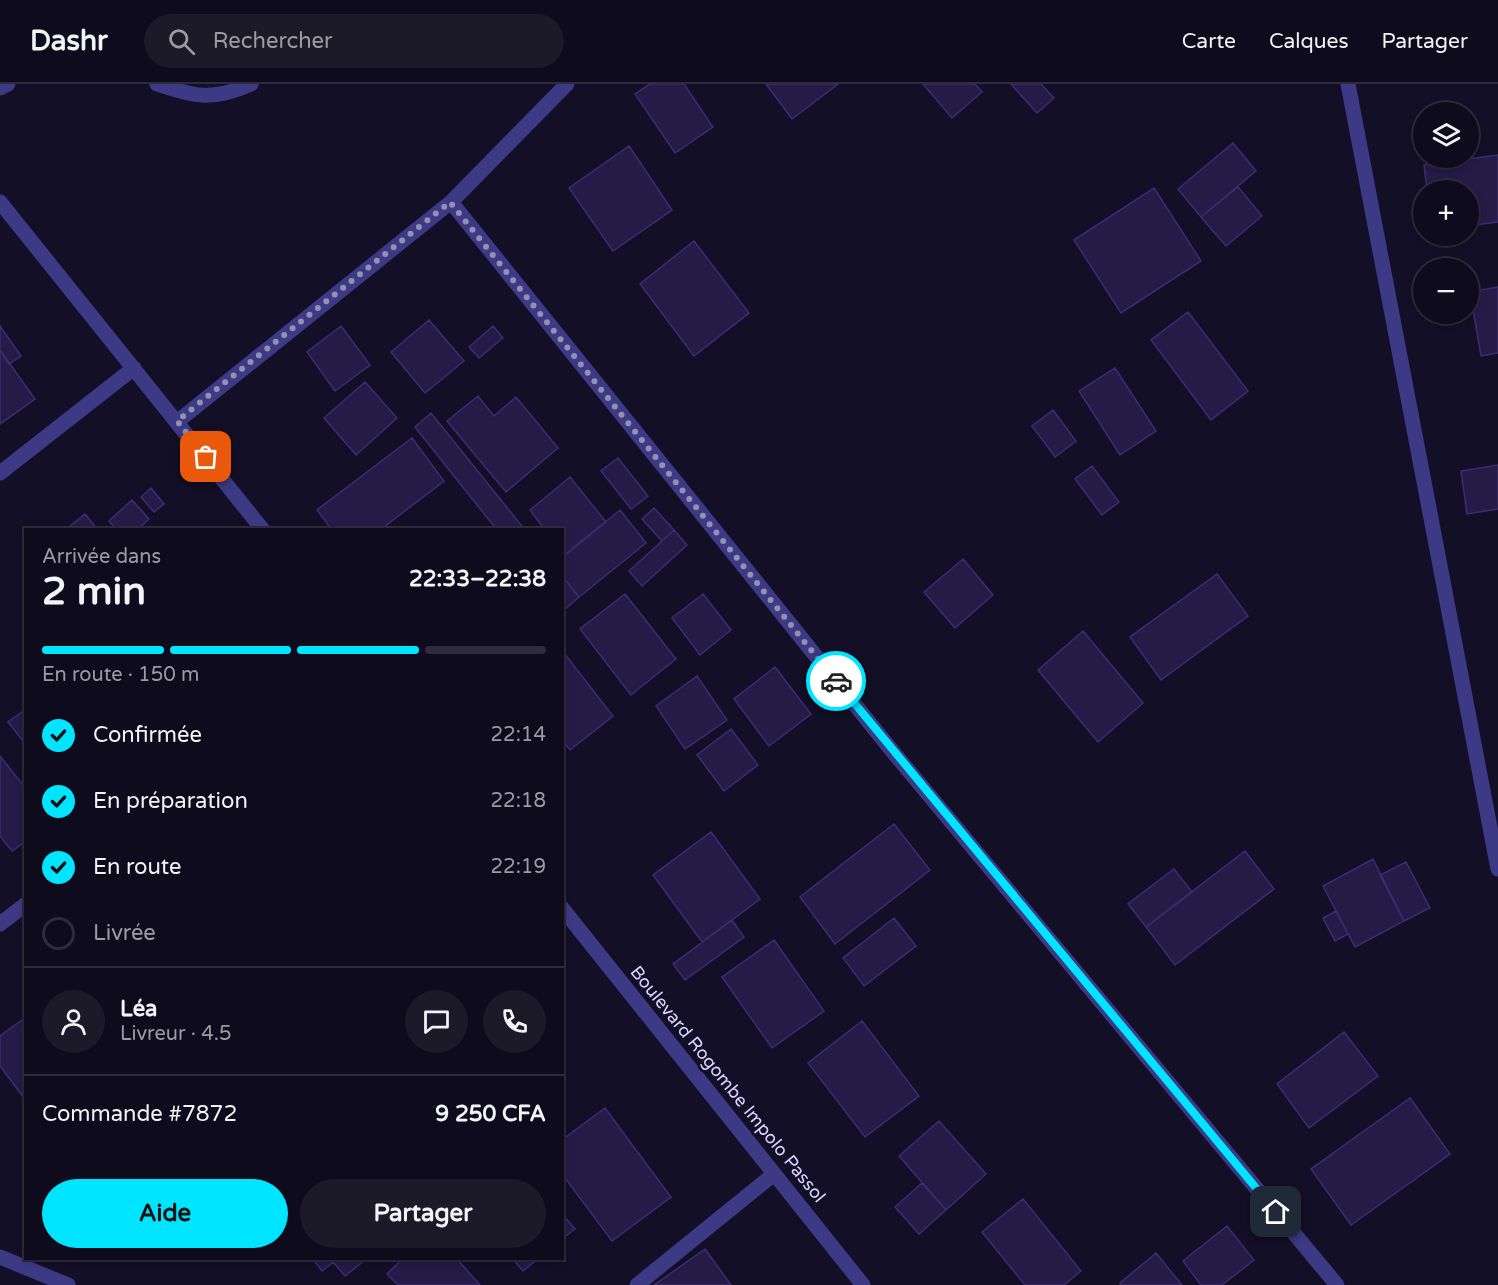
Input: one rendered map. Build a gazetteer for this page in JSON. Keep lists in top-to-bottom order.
{
  "streets": {
    "street": ["Boulevard Rogombe Impolo Passol"]
  },
  "page": {
    "header": "Dashr",
    "search": "Rechercher",
    "nav": ["Carte", "Calques", "Partager"],
    "map_buttons": ["+", "−"],
    "heading": ["2 min", "Arrivée dans", "22:33–22:38"],
    "panel": [
      "Léa",
      "Livreur · 4.5",
      "Commande #7872",
      "9 250 CFA"
    ],
    "bar": "En route · 150 m",
    "list": [
      ["Confirmée", "22:14"],
      ["En préparation", "22:18"],
      ["En route", "22:19"],
      "Livrée"
    ],
    "buttons": ["Aide", "Partager"]
  }
}
